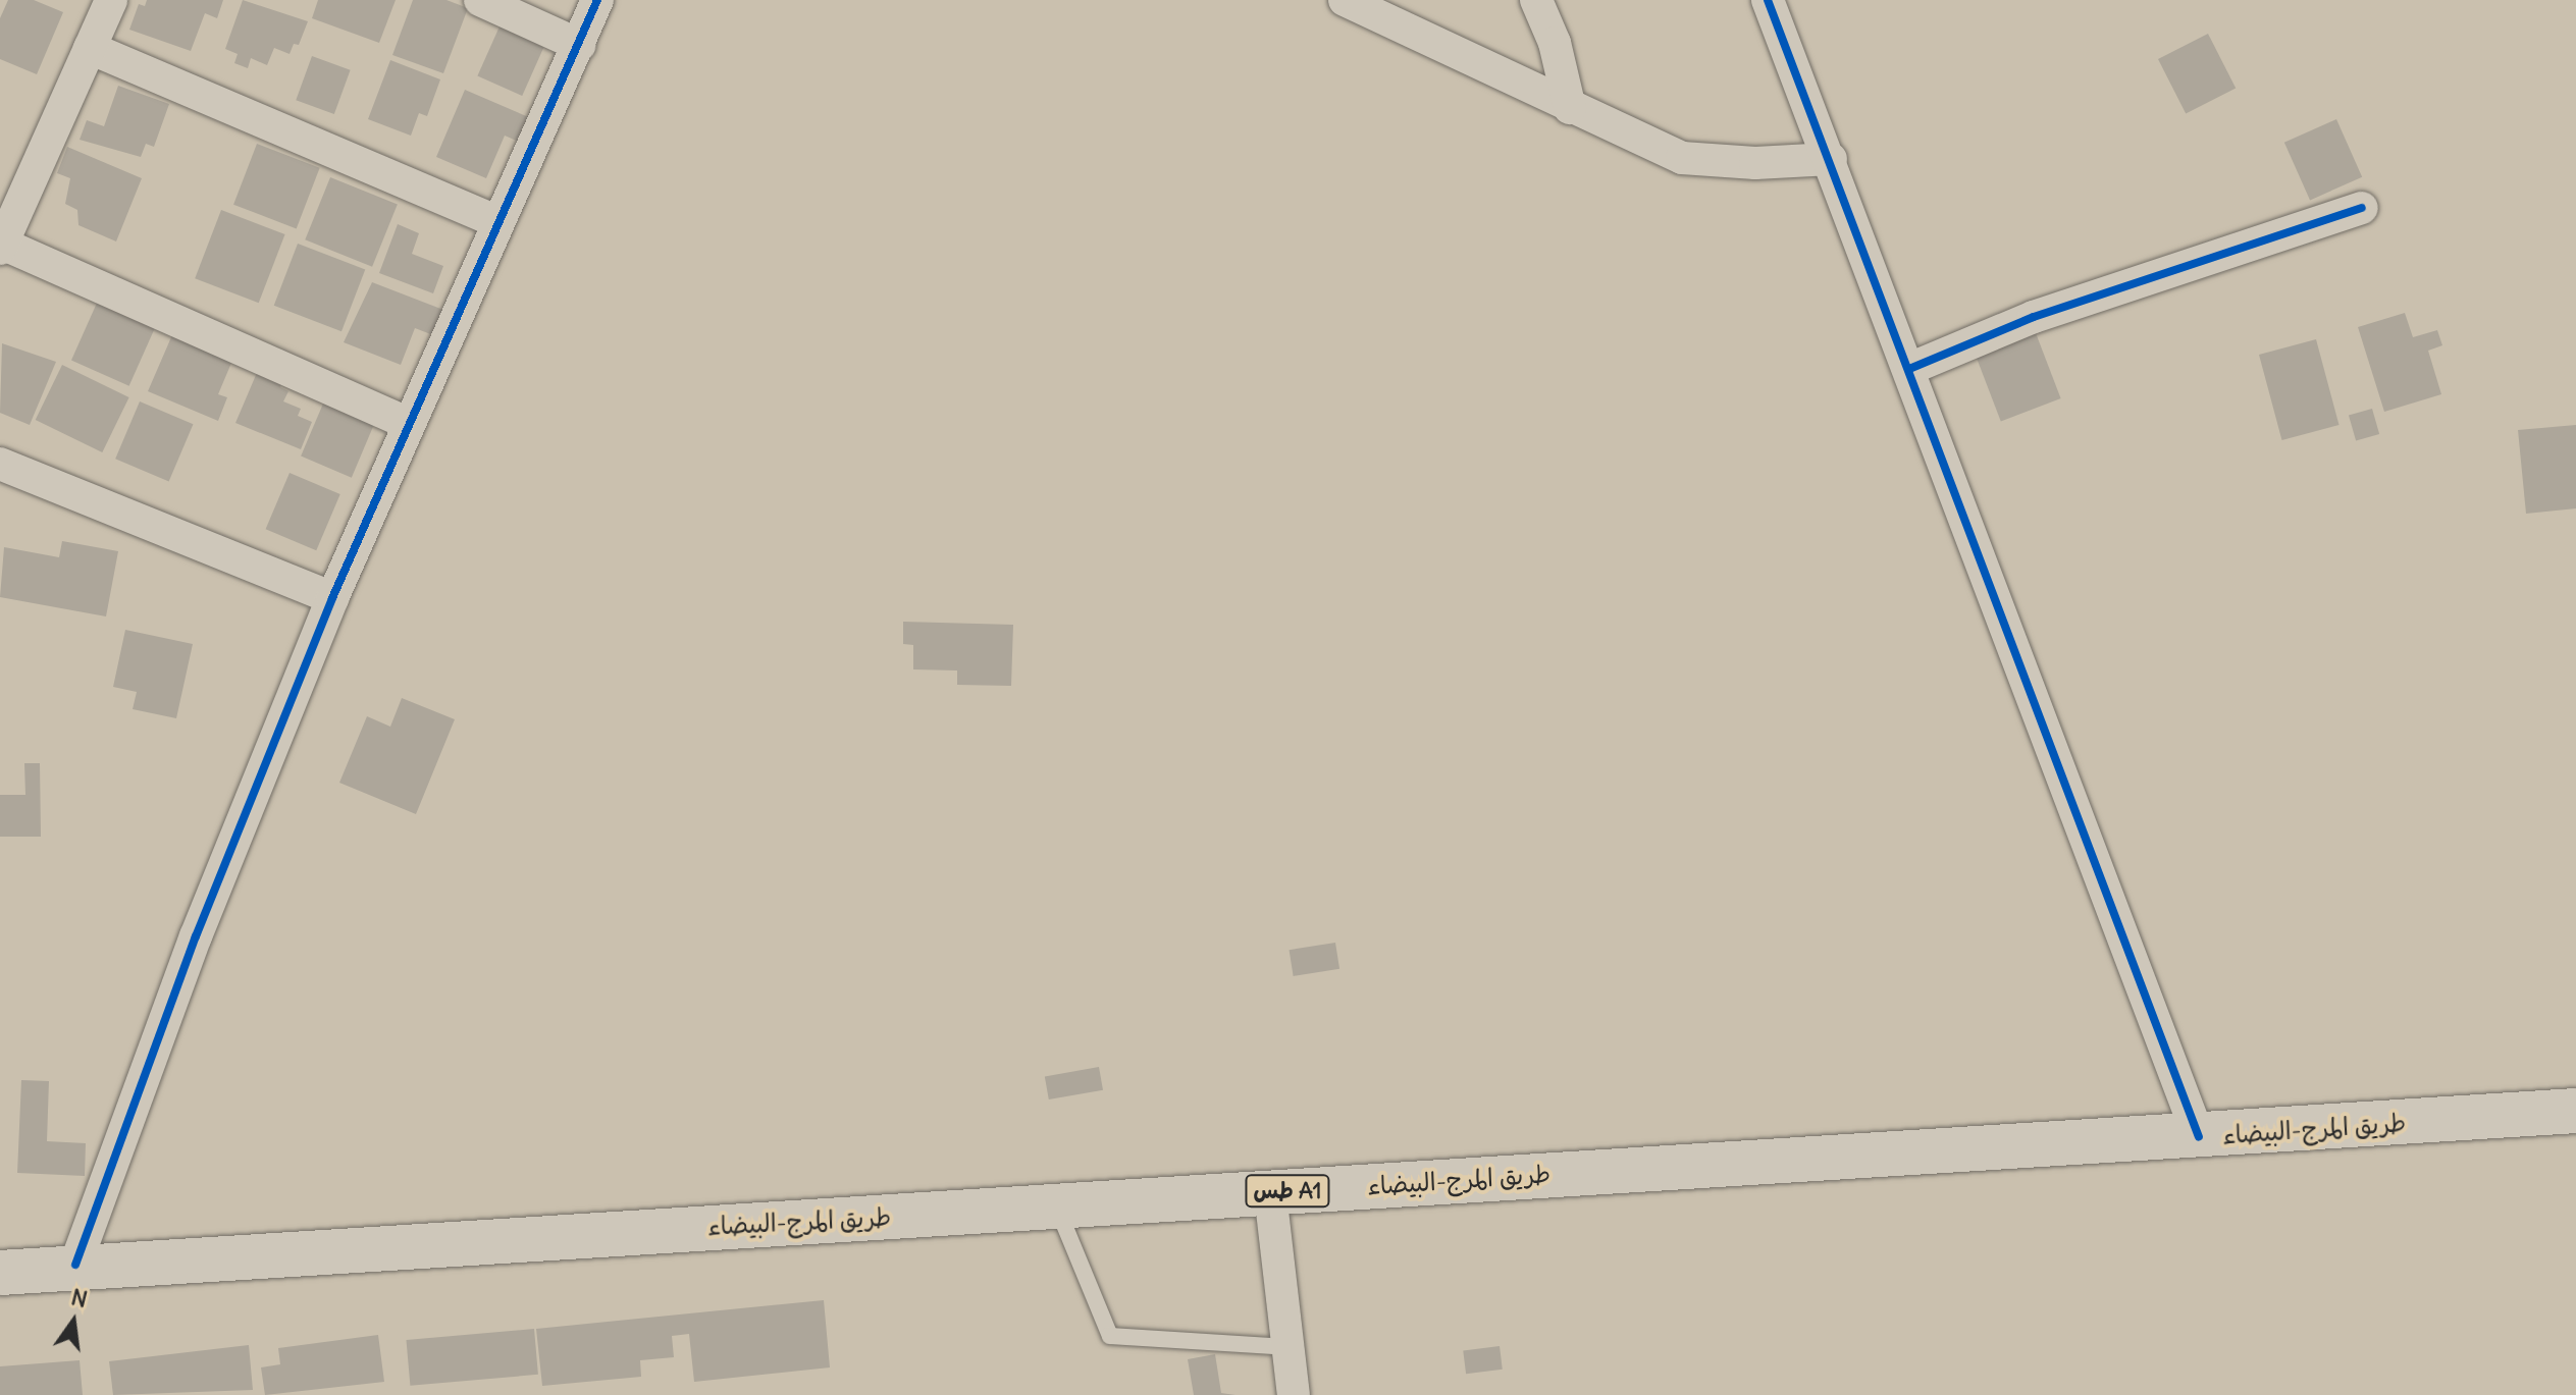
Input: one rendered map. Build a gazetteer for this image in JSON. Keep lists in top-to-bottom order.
{
  "streets": {
    "highway": ["طريق المرج-البيضاء", "طس A1"]
  },
  "north": "top"
}
